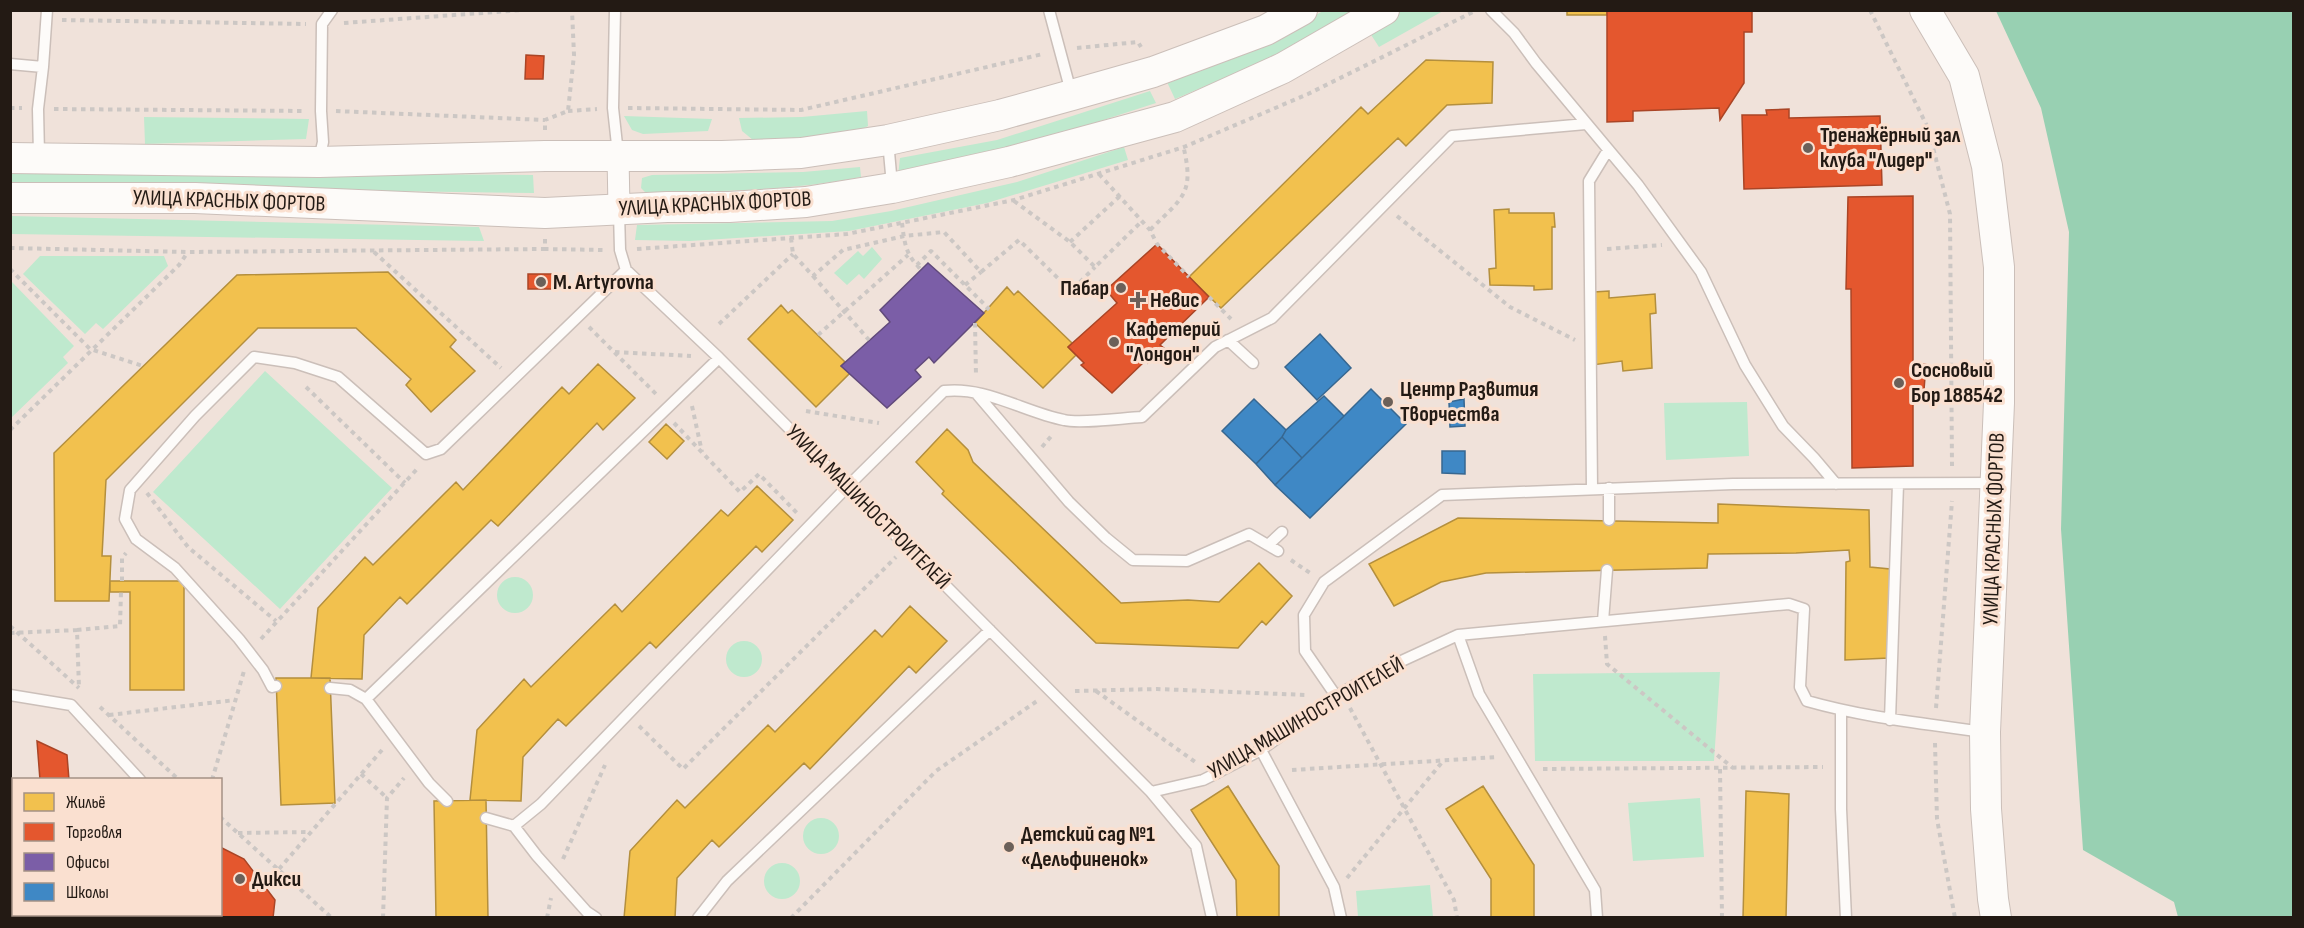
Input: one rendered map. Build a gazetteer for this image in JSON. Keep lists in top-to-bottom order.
{
  "streets": {
    "street": ["УЛИЦА КРАСНЫХ ФОРТОВ"],
    "lane": ["УЛИЦА МАШИНОСТРОИТЕЛЕЙ"]
  },
  "crossings": [
    ["УЛИЦА КРАСНЫХ ФОРТОВ", "УЛИЦА МАШИНОСТРОИТЕЛЕЙ"]
  ],
  "places": {
    "other": [
      "Тренажёрный зал клуба \"Лидер\"",
      "M. Artyrovna",
      "Пабар",
      "Кафетерий \"Лондон\"",
      "Сосновый Бор 188542",
      "Центр Развития Творчества",
      "Детский сад №1 «Дельфиненок»",
      "Дикси"
    ],
    "health": ["Невис"]
  },
  "legend": [
    "Жильё",
    "Торговля",
    "Офисы",
    "Школы"
  ]
}
